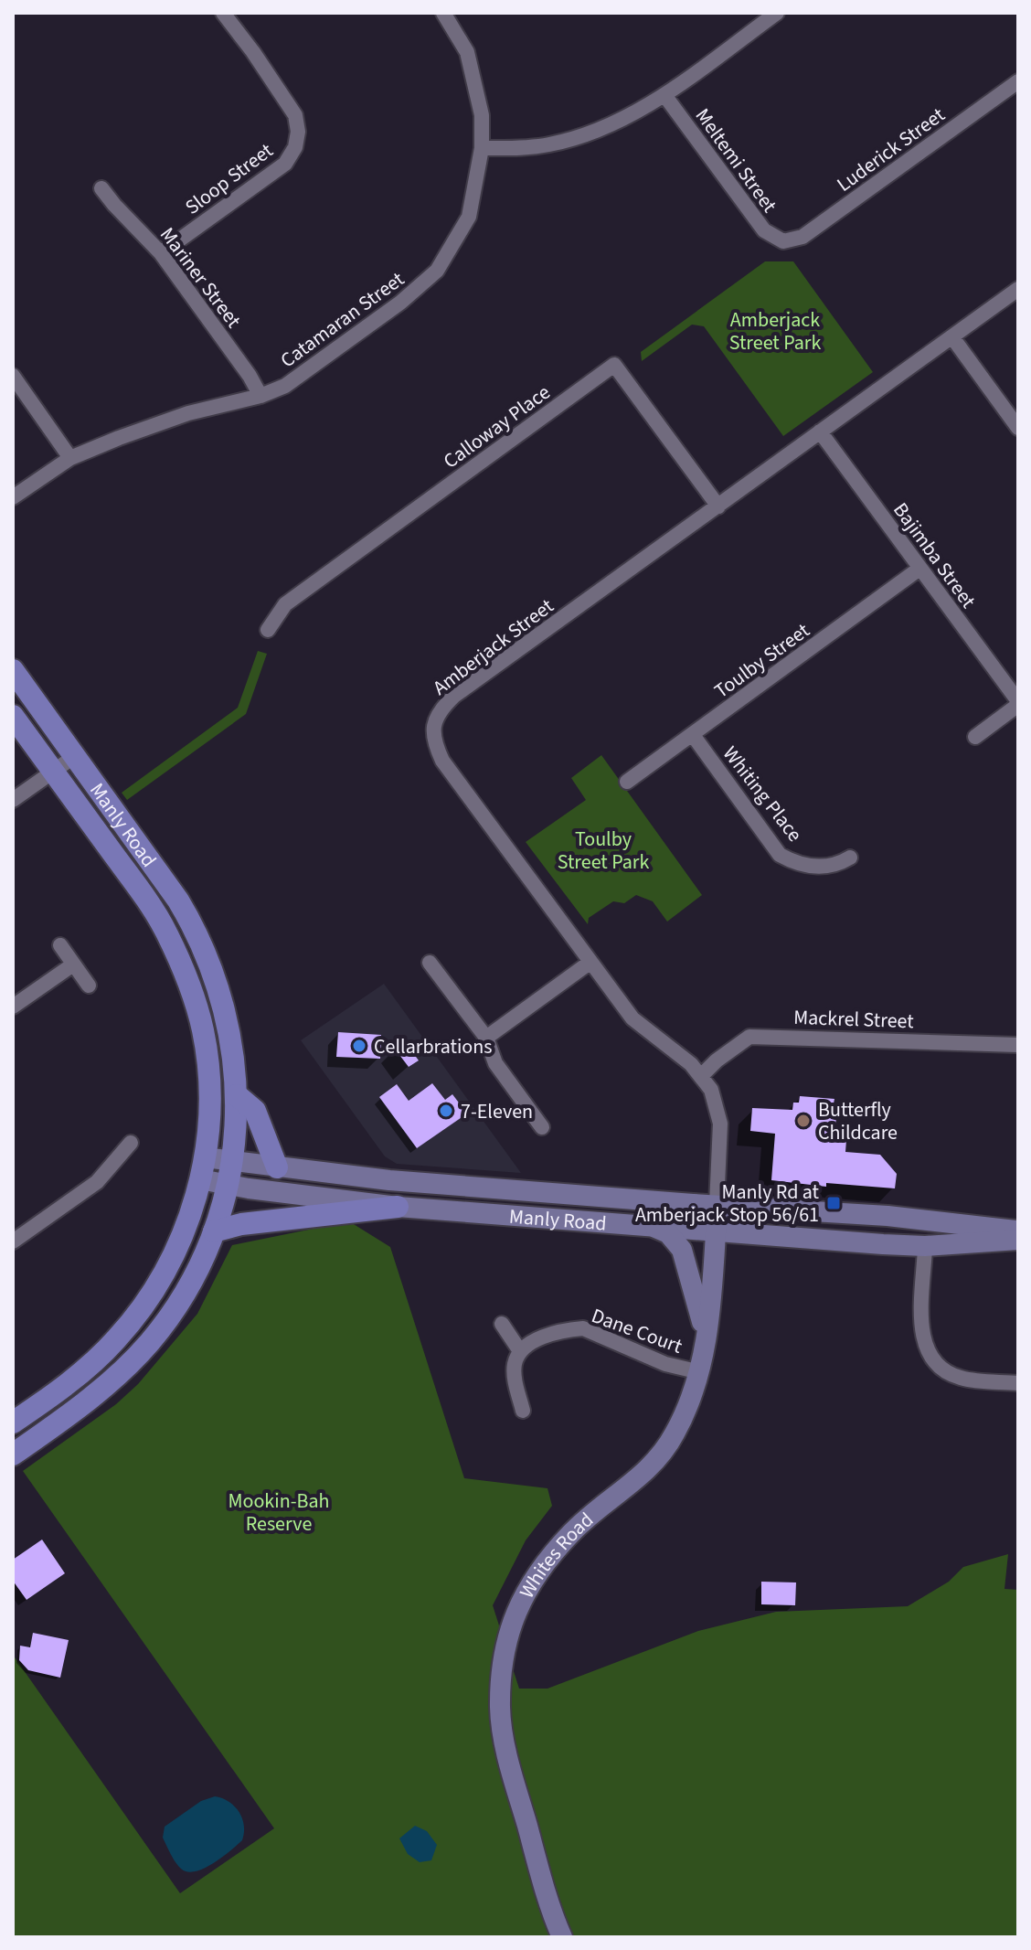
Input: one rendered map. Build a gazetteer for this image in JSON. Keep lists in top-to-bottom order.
{
  "streets": {
    "main road": ["Manly Road", "Whites Road"],
    "street": [
      "Luderick Street",
      "Meltemi Street",
      "Sloop Street",
      "Mariner Street",
      "Catamaran Street",
      "Calloway Place",
      "Bajimba Street",
      "Amberjack Street",
      "Toulby Street",
      "Whiting Place",
      "Mackrel Street",
      "Dane Court"
    ]
  },
  "crossings": [
    ["Luderick Street", "Meltemi Street"],
    ["Sloop Street", "Mariner Street"],
    ["Mariner Street", "Catamaran Street"],
    ["Calloway Place", "Amberjack Street"],
    ["Bajimba Street", "Amberjack Street"],
    ["Bajimba Street", "Toulby Street"],
    ["Amberjack Street", "Manly Road"],
    ["Amberjack Street", "Mackrel Street"],
    ["Amberjack Street", "Whites Road"],
    ["Toulby Street", "Whiting Place"],
    ["Manly Road", "Whites Road"],
    ["Dane Court", "Whites Road"]
  ],
  "parks": ["Amberjack Street Park", "Toulby Street Park", "Mookin-Bah Reserve"],
  "places": {
    "other": ["Cellarbrations", "7-Eleven", "Butterfly Childcare"],
    "transit": ["Manly Rd at Amberjack Stop 56/61"]
  }
}
